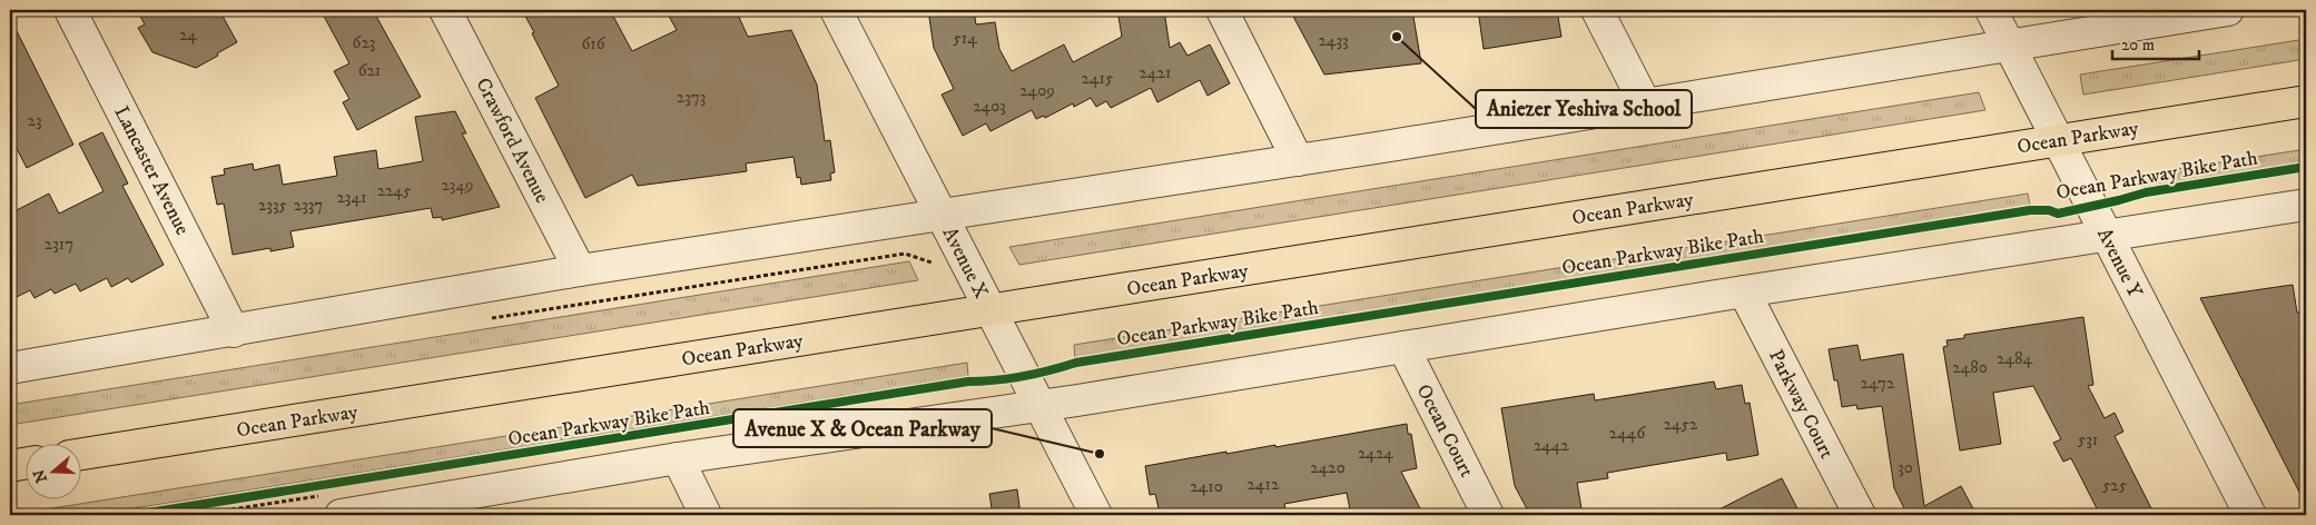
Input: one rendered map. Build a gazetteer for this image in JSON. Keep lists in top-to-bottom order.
{
  "streets": {
    "main road": ["Ocean Parkway"],
    "street": [
      "Crawford Avenue",
      "Lancaster Avenue",
      "Avenue X",
      "Avenue Y",
      "Parkway Court",
      "Ocean Court"
    ],
    "cycle path": ["Ocean Parkway Bike Path"]
  },
  "crossings": [
    ["Ocean Parkway", "Avenue X"],
    ["Ocean Parkway", "Avenue Y"]
  ],
  "places": ["Aniezer Yeshiva School", "Avenue X & Ocean Parkway"],
  "house_numbers": [
    "24",
    "514",
    "2433",
    "623",
    "616",
    "621",
    "2421",
    "2415",
    "2409",
    "2373",
    "2403",
    "23",
    "2349",
    "2245",
    "2341",
    "2335",
    "2337",
    "2317",
    "2484",
    "2480",
    "2472",
    "2452",
    "2446",
    "531",
    "2442",
    "2424",
    "2420",
    "30",
    "2412",
    "525",
    "2410"
  ],
  "scale_bar": "20 m",
  "north": "left"
}
